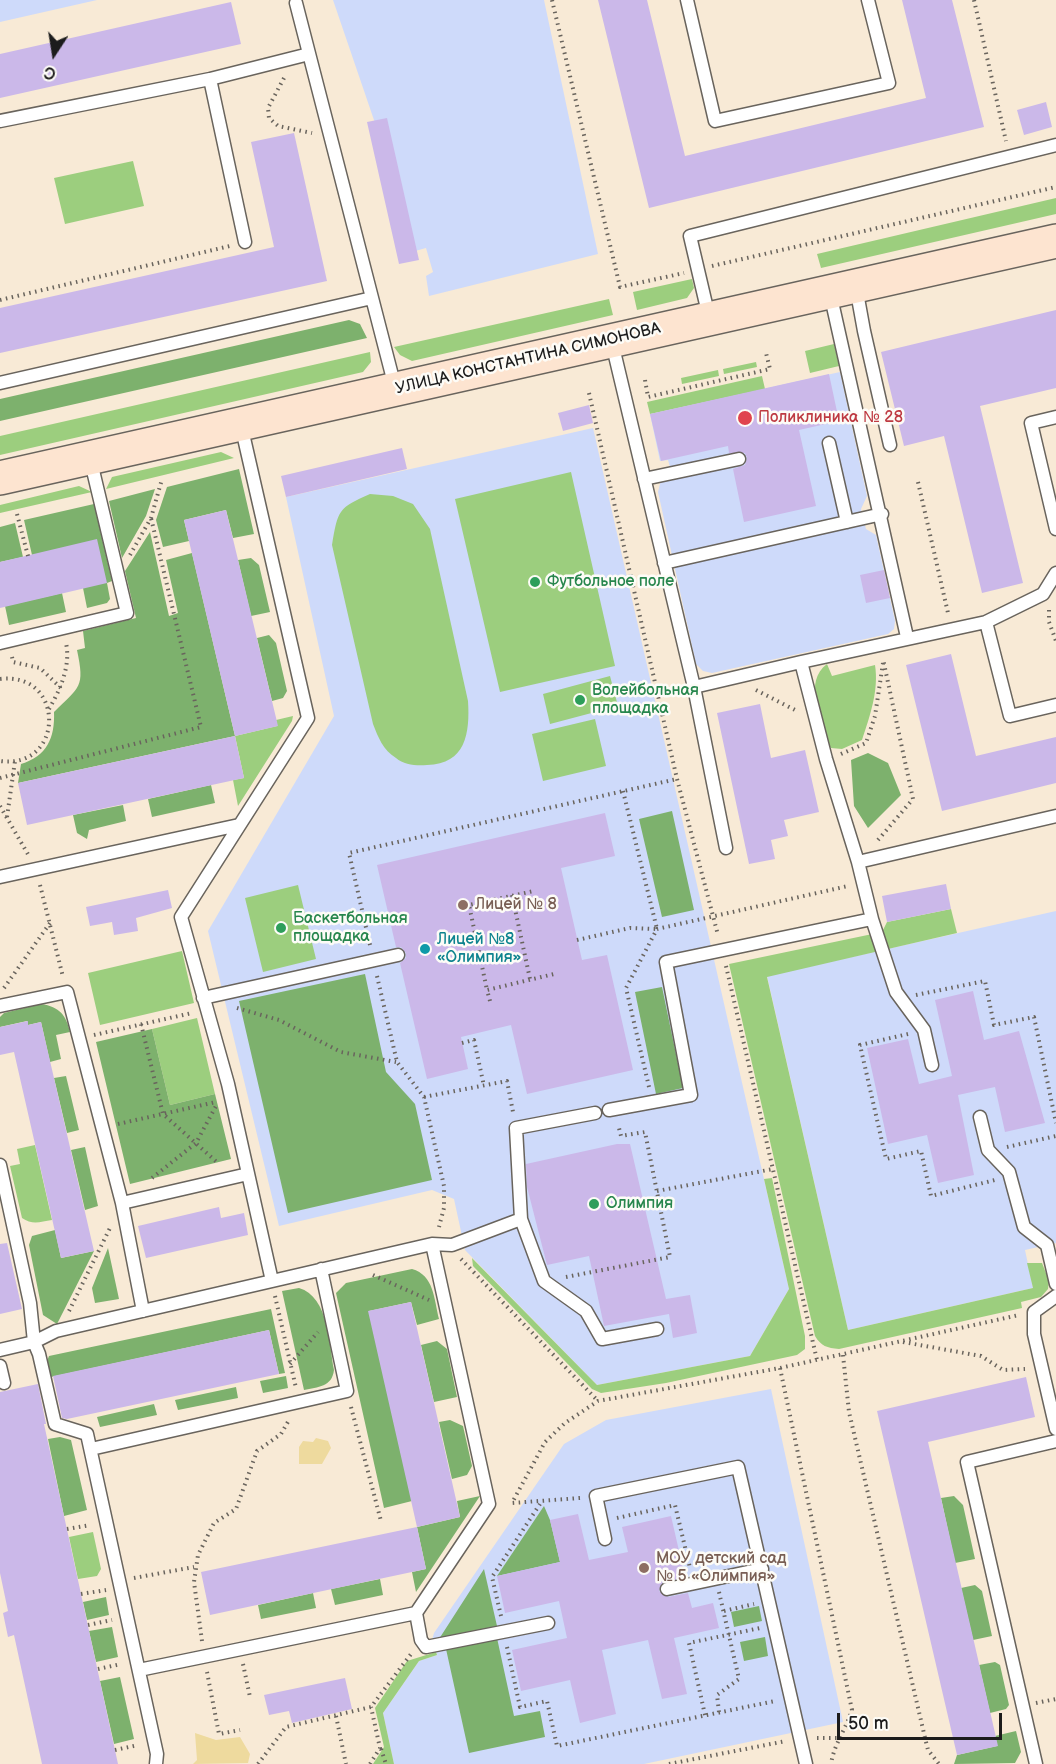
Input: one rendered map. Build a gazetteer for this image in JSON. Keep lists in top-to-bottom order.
{
  "streets": {
    "main road": ["УЛИЦА КОНСТАНТИНА СИМОНОВА"]
  },
  "places": [
    "Поликлиника № 28",
    "Футбольное поле",
    "Волейбольная площадка",
    "Лицей № 8",
    "Баскетбольная площадка",
    "Лицей №8 «Олимпия»",
    "Олимпия",
    "МОУ детский сад № 5 «Олимпия»"
  ],
  "scale_bar": "50 m",
  "north": "bottom"
}
